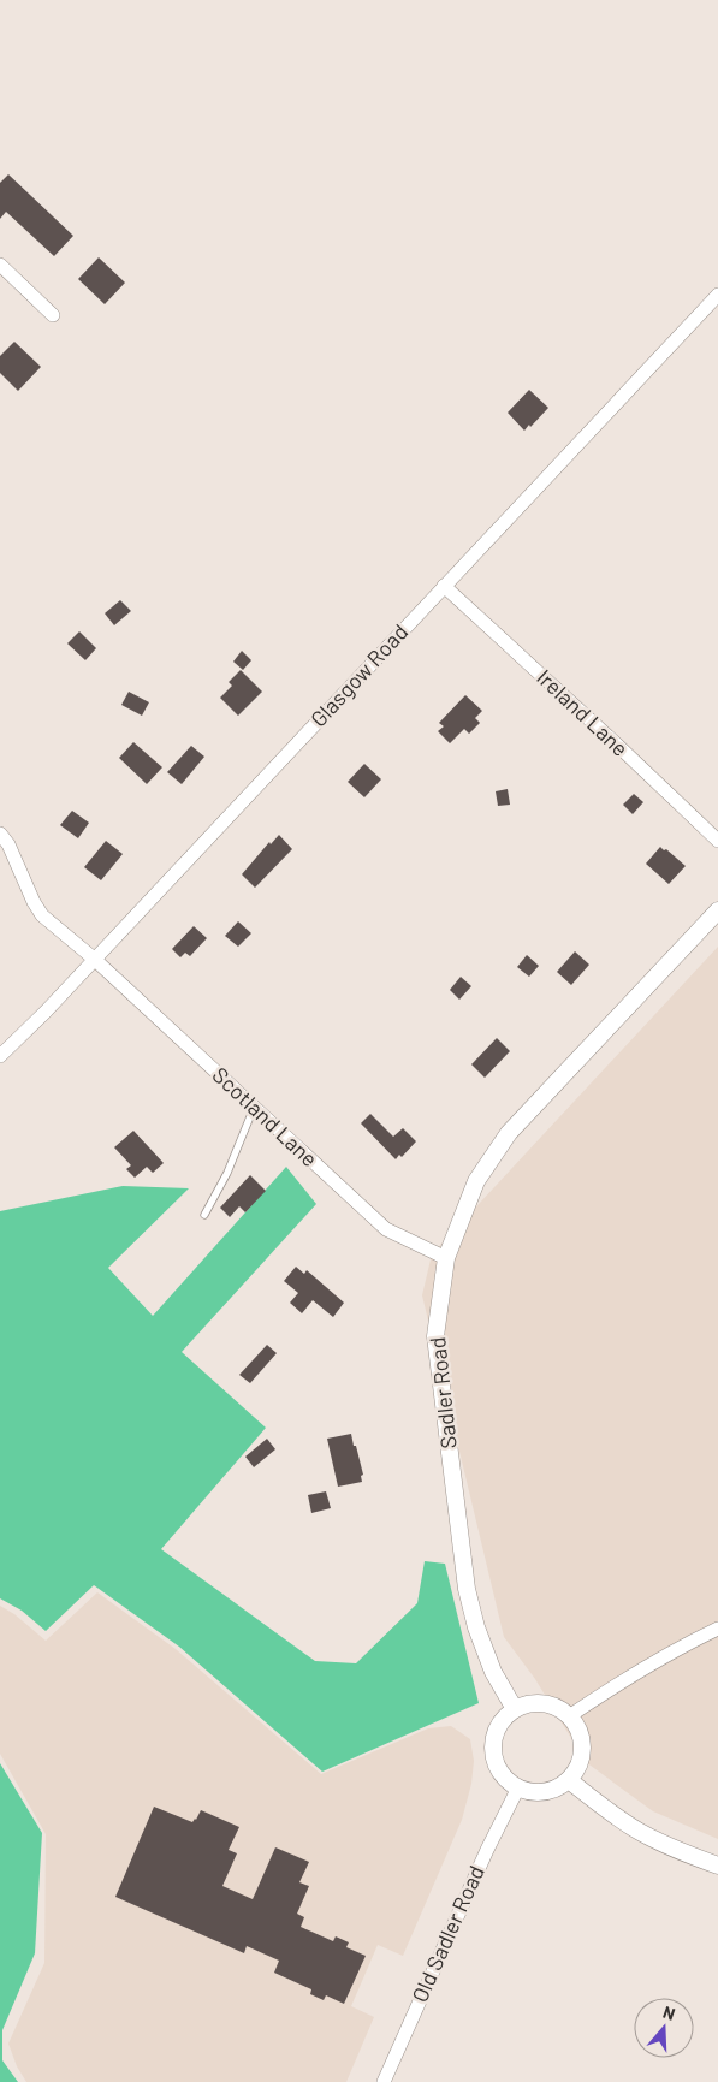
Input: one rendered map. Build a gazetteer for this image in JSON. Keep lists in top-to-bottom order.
{
  "streets": {
    "street": [
      "Glasgow Road",
      "Ireland Lane",
      "Scotland Lane",
      "Sadler Road",
      "Old Sadler Road"
    ]
  },
  "crossings": [
    ["Glasgow Road", "Ireland Lane"],
    ["Glasgow Road", "Scotland Lane"],
    ["Scotland Lane", "Sadler Road"],
    ["Sadler Road", "Old Sadler Road"]
  ],
  "north": "top"
}
